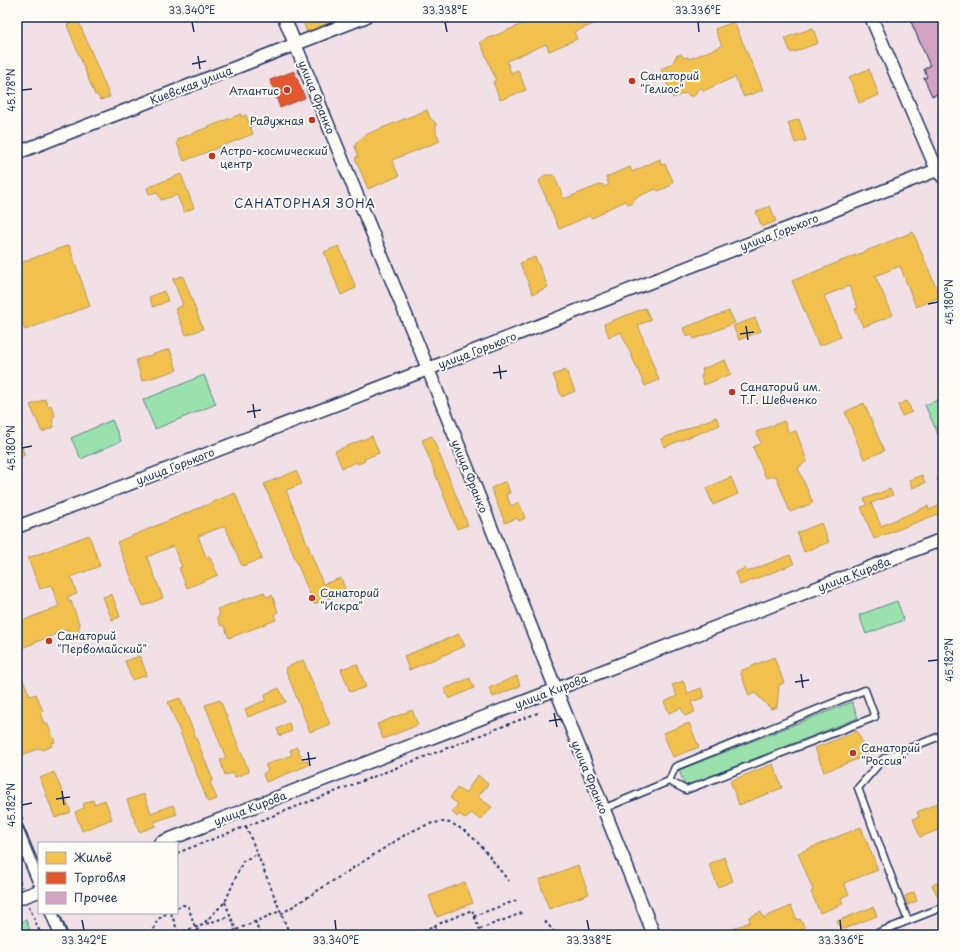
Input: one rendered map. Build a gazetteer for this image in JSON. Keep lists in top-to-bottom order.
{
  "streets": {
    "street": [
      "Киевская улица",
      "улица Франко",
      "улица Горького",
      "улица Кирова"
    ]
  },
  "crossings": [
    ["Киевская улица", "улица Франко"],
    ["улица Франко", "улица Горького"],
    ["улица Франко", "улица Кирова"]
  ],
  "districts": ["САНАТОРНАЯ ЗОНА"],
  "places": [
    "Санаторий \"Гелиос\"",
    "Атлантис",
    "Радужная",
    "Астро-космический центр",
    "Санаторий им. Т.Г. Шевченко",
    "Санаторий \"Искра\"",
    "Санаторий \"Первомайский\"",
    "Санаторий \"Россия\""
  ],
  "legend": ["Жильё", "Торговля", "Прочее"],
  "coordinates": [
    "33.340°E",
    "33.338°E",
    "33.336°E",
    "45.178°N",
    "45.180°N",
    "45.182°N",
    "33.342°E"
  ]
}
